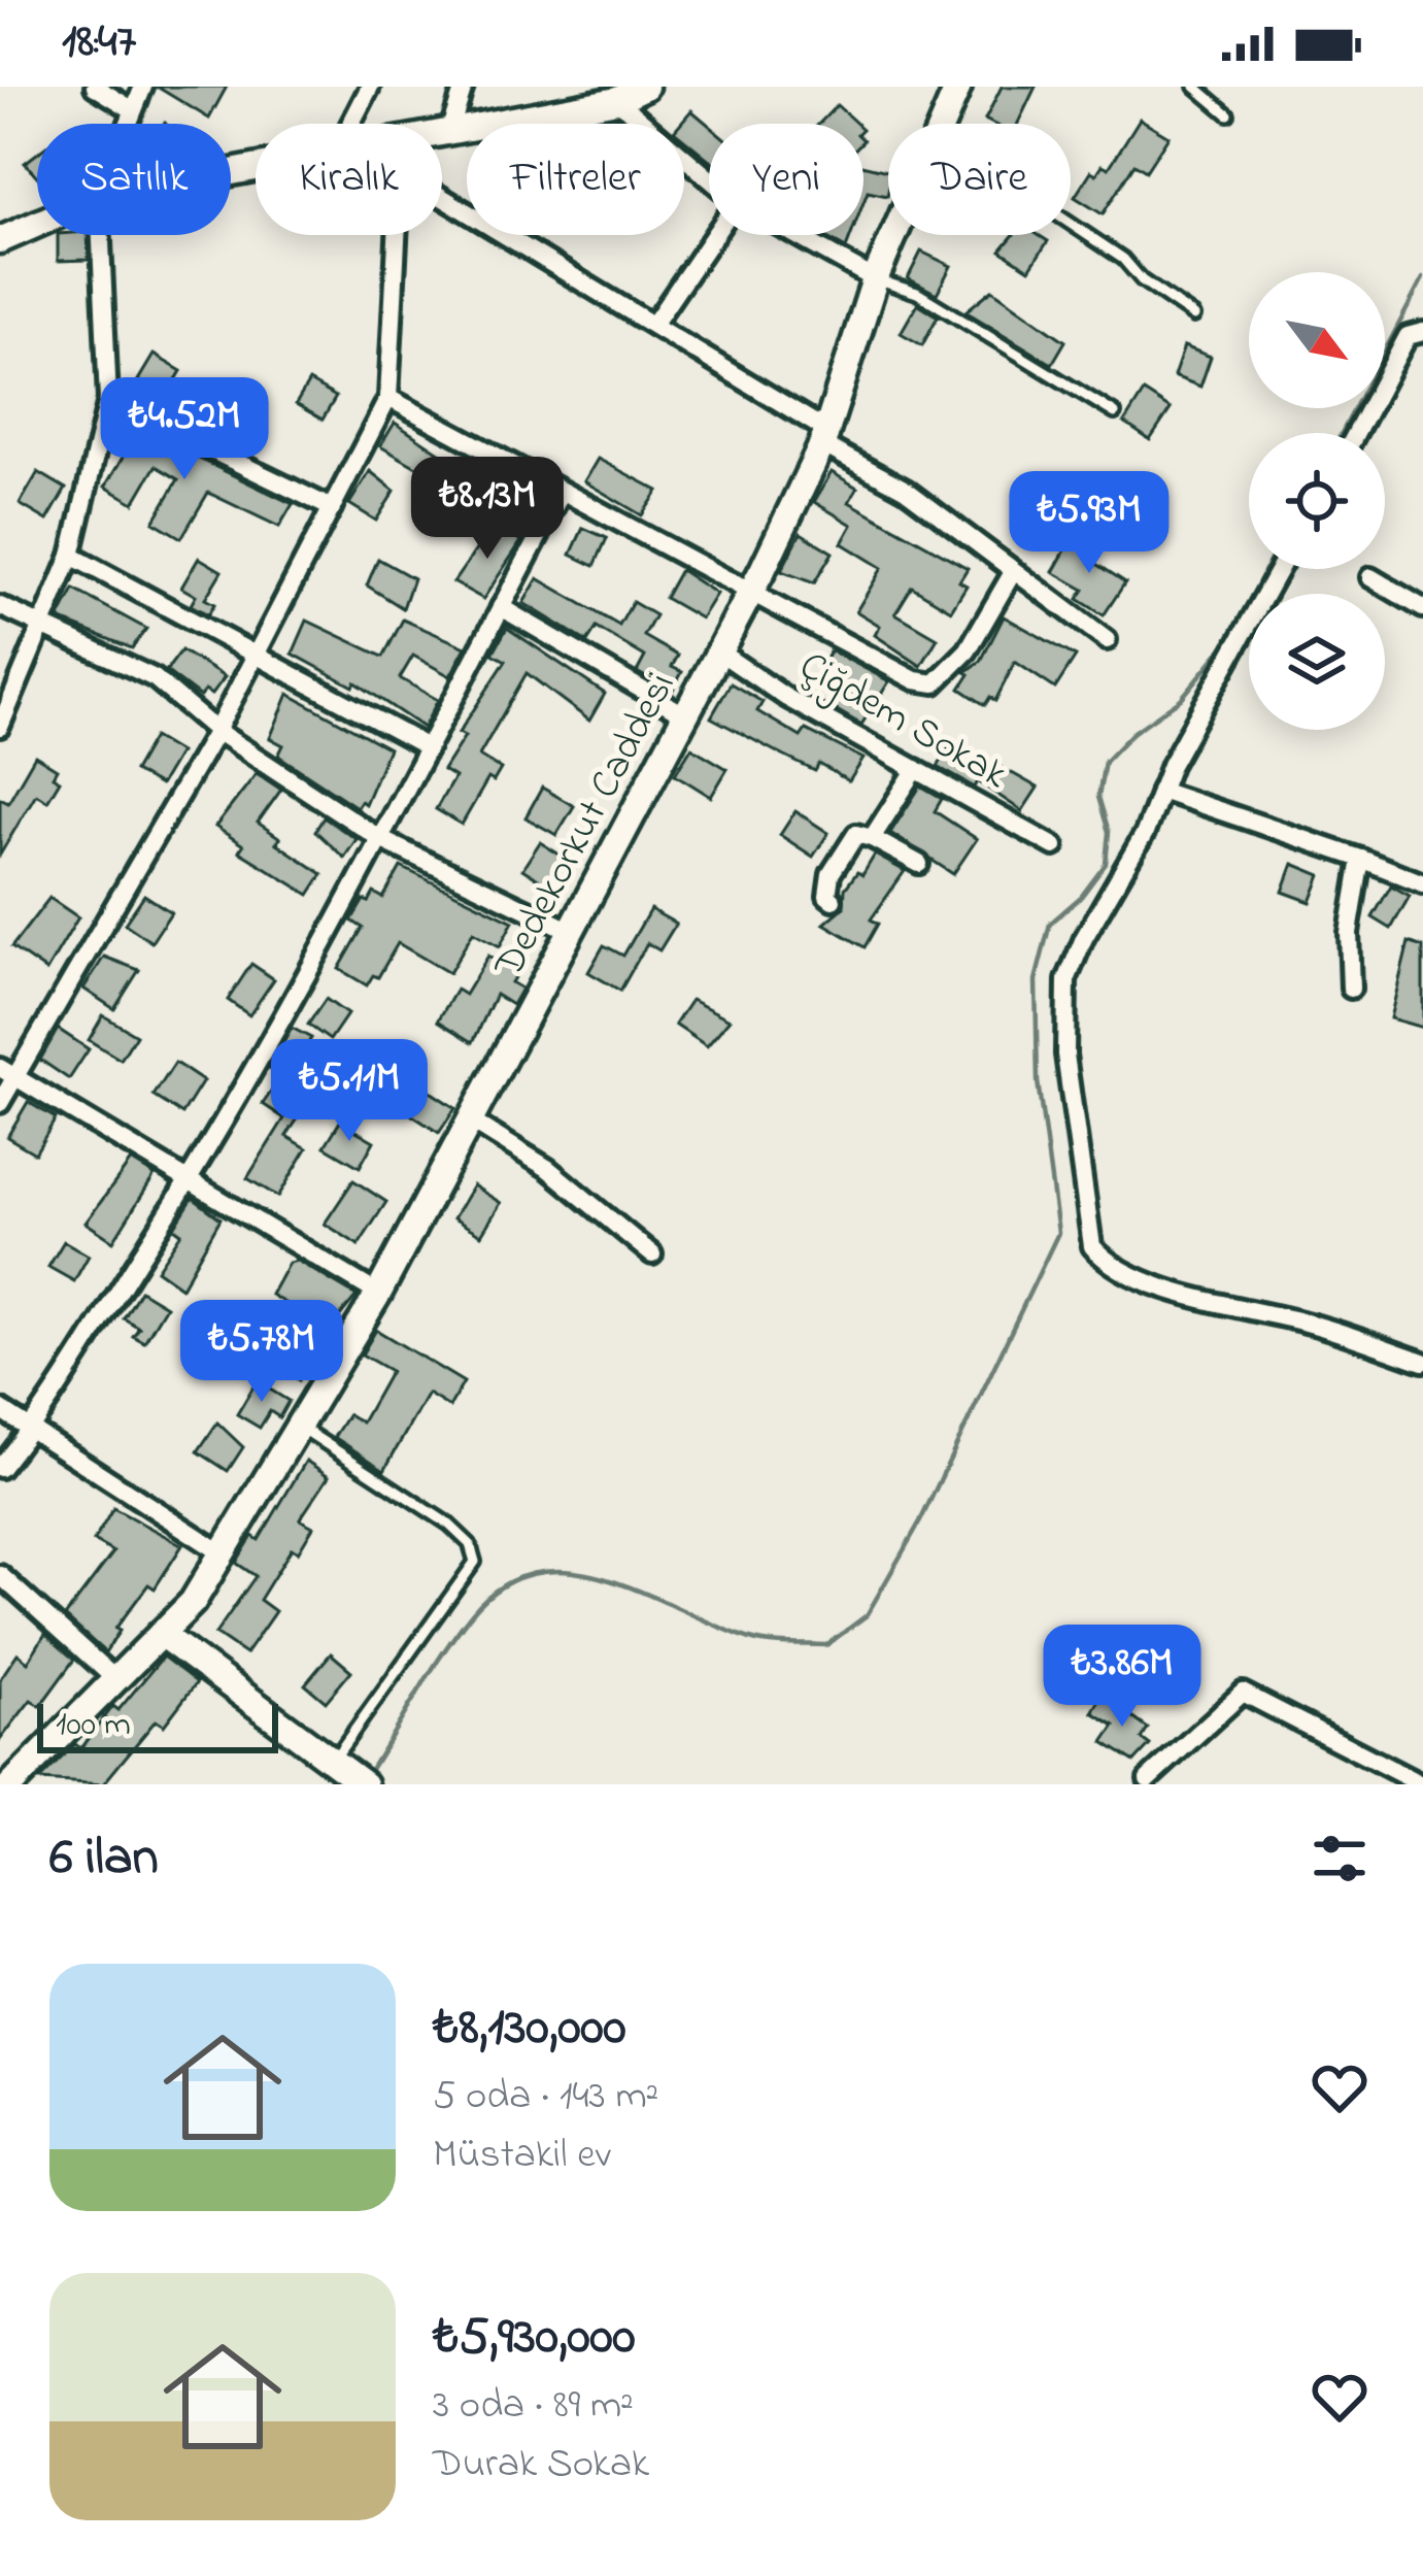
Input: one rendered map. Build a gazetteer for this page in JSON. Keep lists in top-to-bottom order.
{
  "streets": {
    "street": ["Çiğdem Sokak", "Dedekorkut Caddesi"]
  },
  "crossings": [
    ["Çiğdem Sokak", "Dedekorkut Caddesi"]
  ],
  "scale_bar": "100 m",
  "north": "bottom right",
  "page": {
    "status": "18:47",
    "chip": [
      "Satılık",
      "Kiralık",
      "Filtreler",
      "Yeni",
      "Daire"
    ],
    "price": [
      "₺4.52M",
      "₺8.13M",
      "₺5.93M",
      "₺5.11M",
      "₺5.78M",
      "₺3.86M"
    ],
    "scale": "100 m",
    "heading": "6 ilan",
    "list": [
      {
        "name": "₺8,130,000",
        "note": "5 oda · 143 m² · Müstakil ev"
      },
      {
        "name": "₺5,930,000",
        "note": "3 oda · 89 m² · Durak Sokak"
      }
    ]
  }
}
